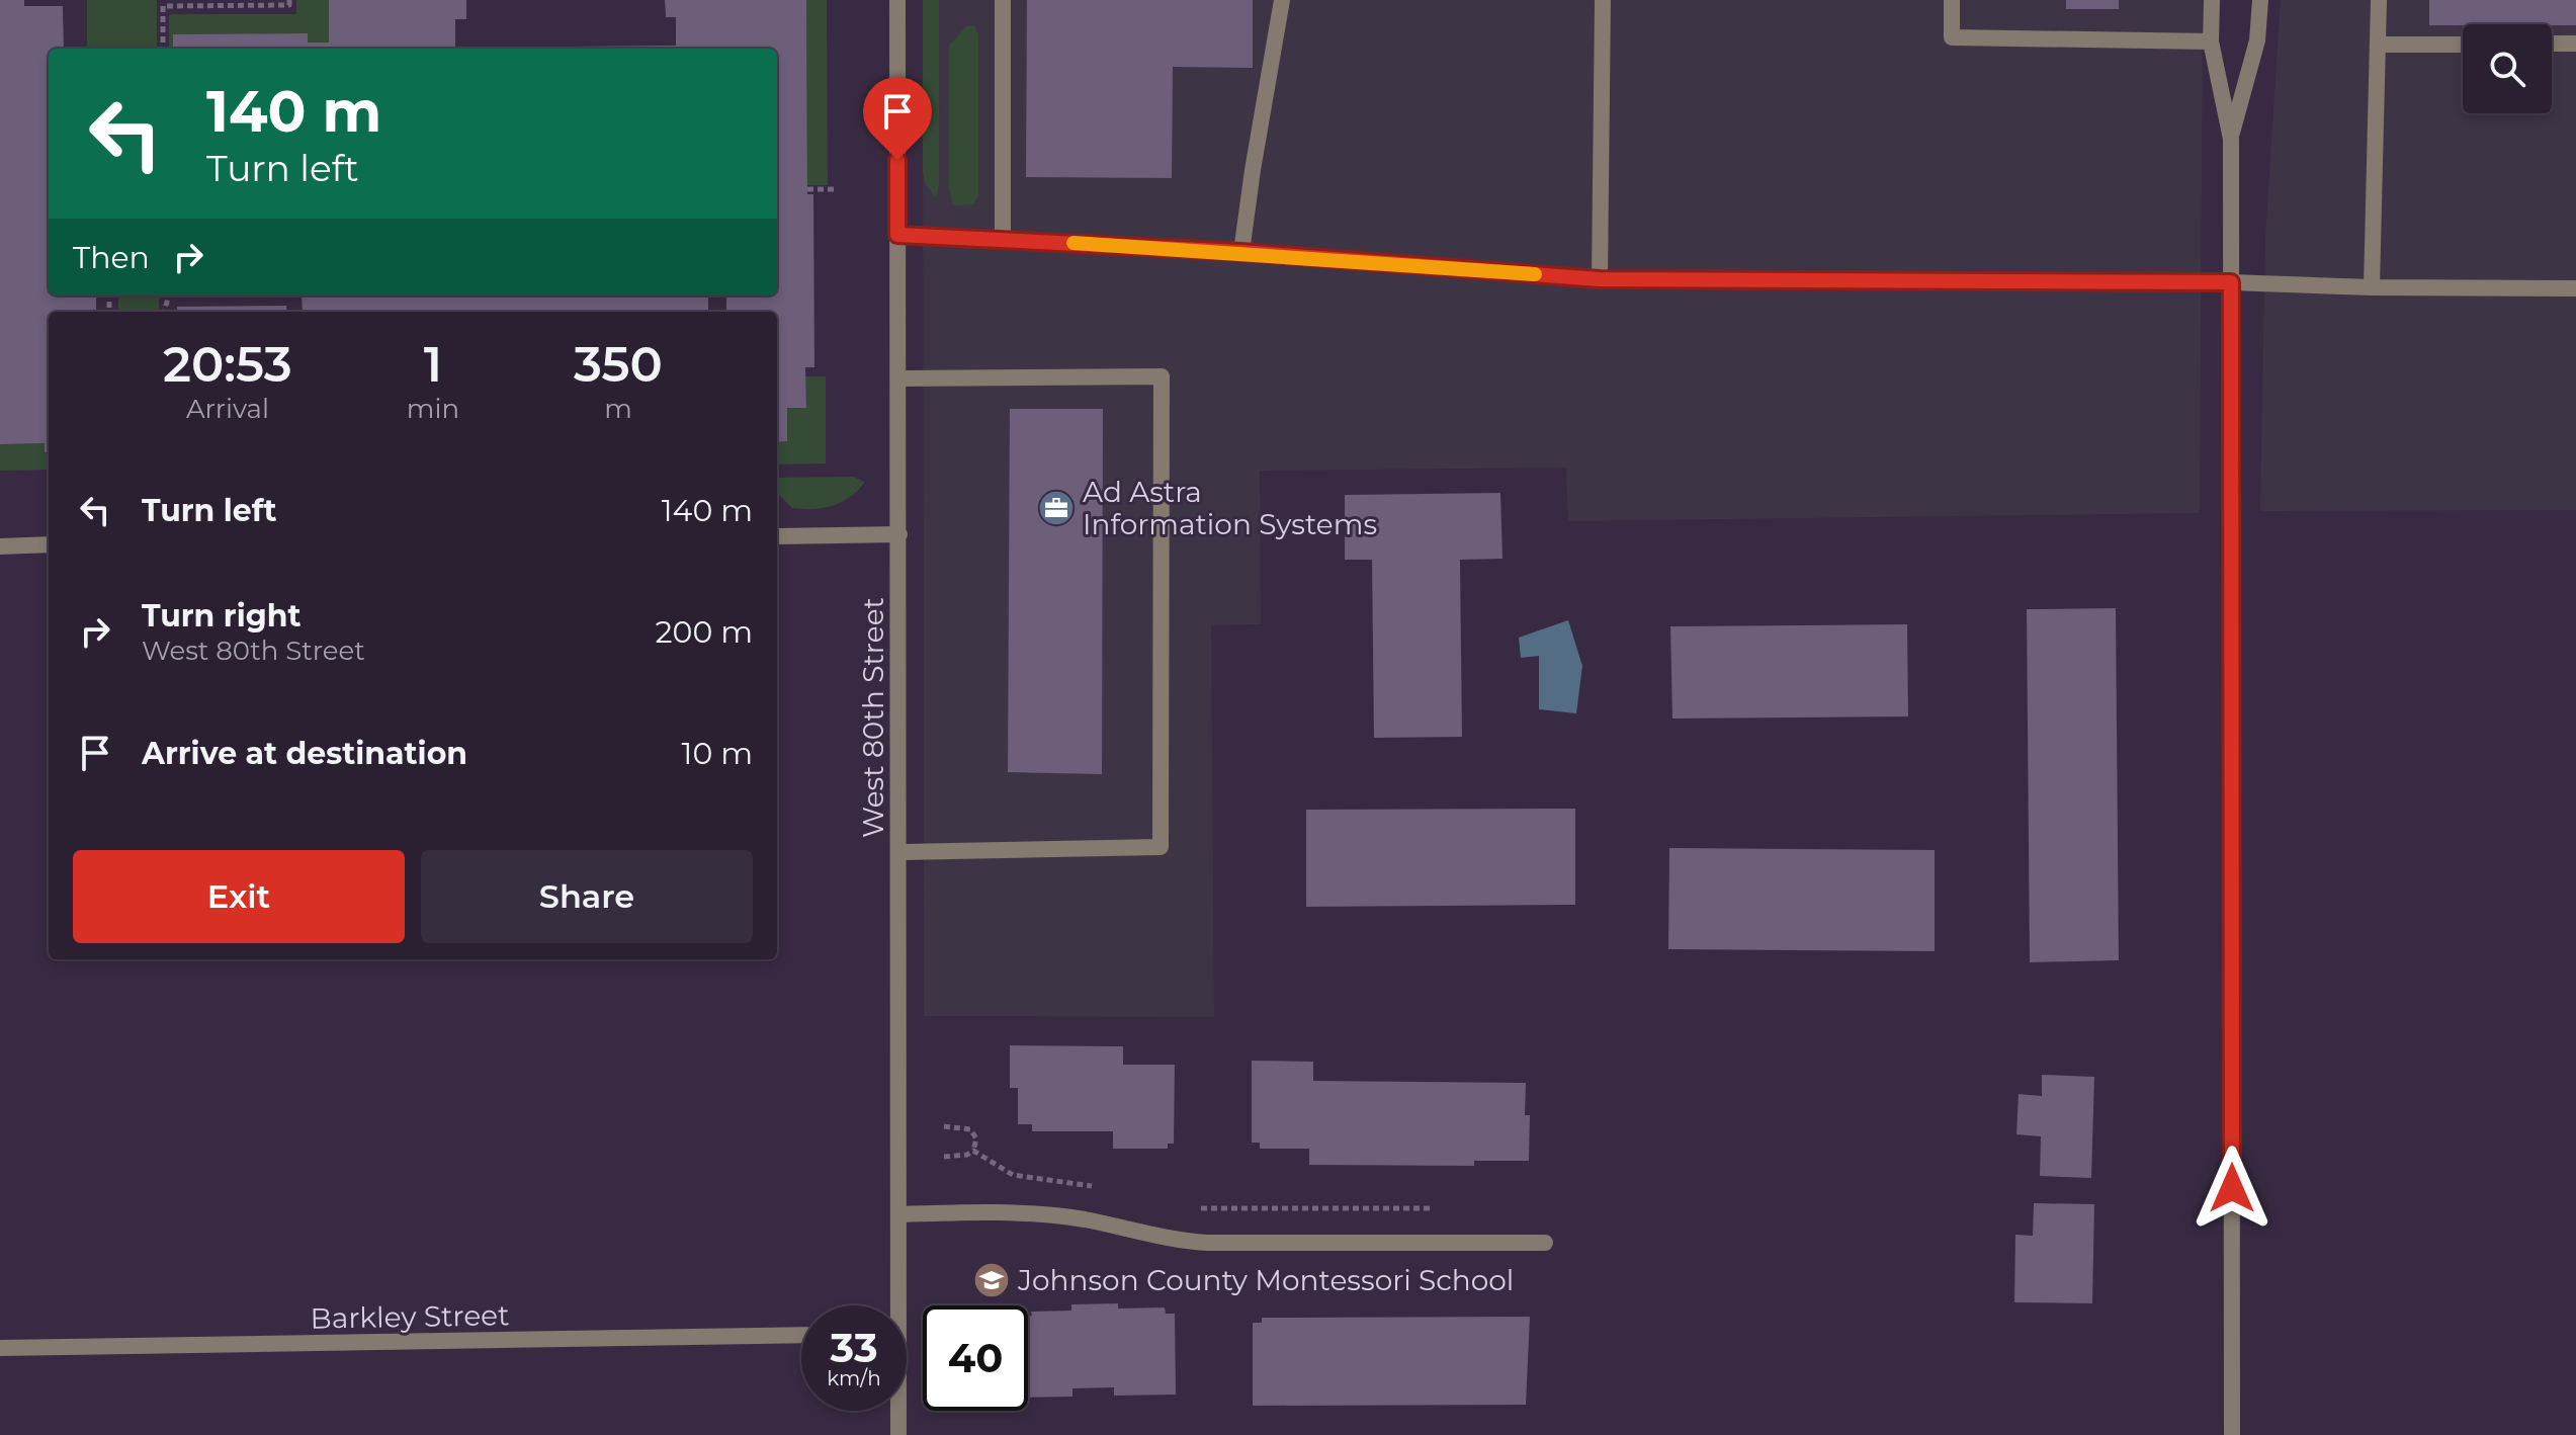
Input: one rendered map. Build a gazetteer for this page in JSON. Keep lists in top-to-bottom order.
{
  "streets": {
    "street": ["West 80th Street", "Barkley Street"]
  },
  "places": {
    "office": ["Ad Astra Information Systems"],
    "school or university": ["Johnson County Montessori School"]
  },
  "page": {
    "turn": ["140 m", "Turn left"],
    "then": "Then",
    "eta": [
      "20:53",
      "Arrival",
      "1",
      "min",
      "350",
      "m"
    ],
    "list": [
      {
        "name": "Turn left",
        "value": "140 m"
      },
      {
        "name": "Turn right",
        "note": "West 80th Street",
        "value": "200 m"
      },
      {
        "name": "Arrive at destination",
        "value": "10 m"
      }
    ],
    "buttons": ["Exit", "Share"],
    "speed": "33 km/h",
    "limit": "40"
  }
}
